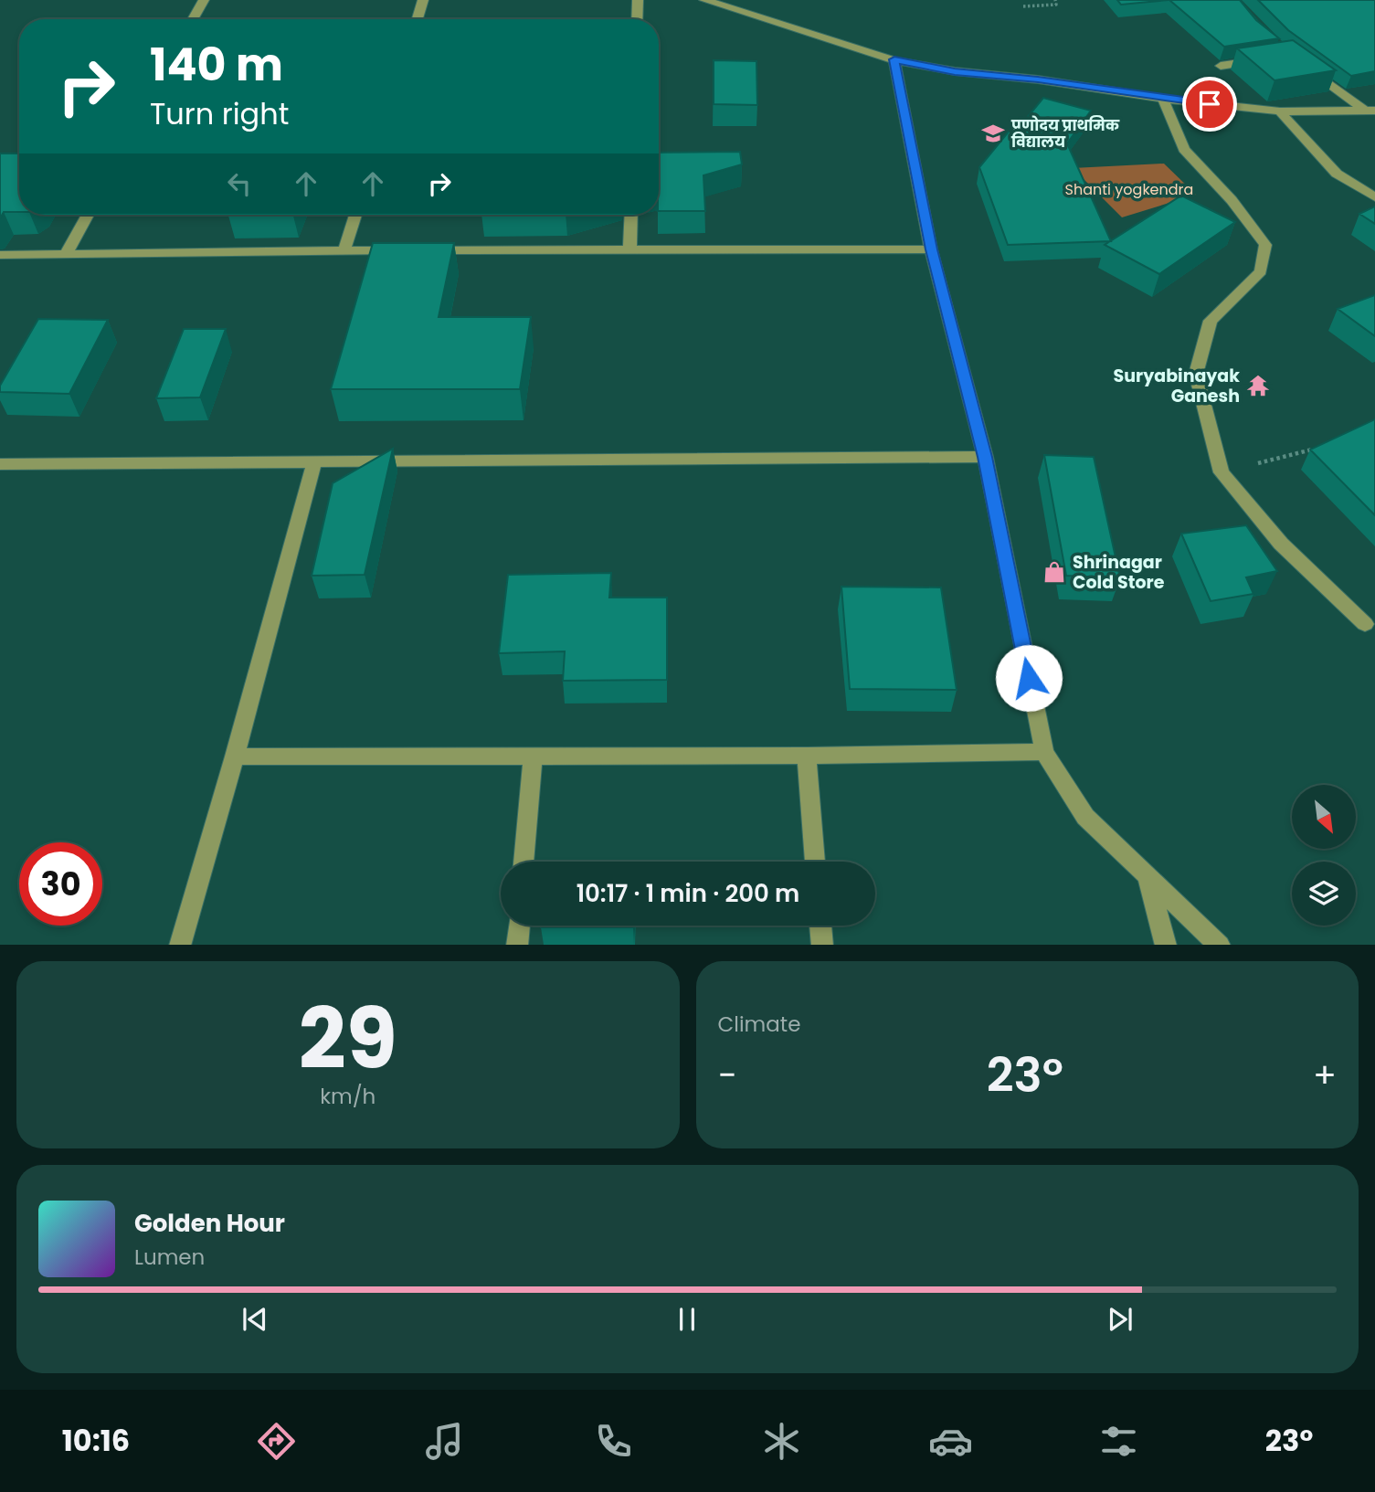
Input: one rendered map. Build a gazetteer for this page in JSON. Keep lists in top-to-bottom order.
{
  "parks": ["Shanti yogkendra"],
  "places": {
    "school or university": ["प्रणोदय प्राथमिक विद्यालय"],
    "temple": ["Suryabinayak Ganesh"],
    "shop": ["Shrinagar Cold Store"]
  },
  "north": "bottom right",
  "page": {
    "turn": ["140 m", "Turn right"],
    "limit": "30",
    "trip": "10:17 · 1 min · 200 m",
    "tile": [
      ["29", "km/h"],
      "Climate"
    ],
    "heat": ["−", "23°", "+"],
    "song": ["Golden Hour", "Lumen"],
    "tabs": ["10:16", "23°"]
  }
}
